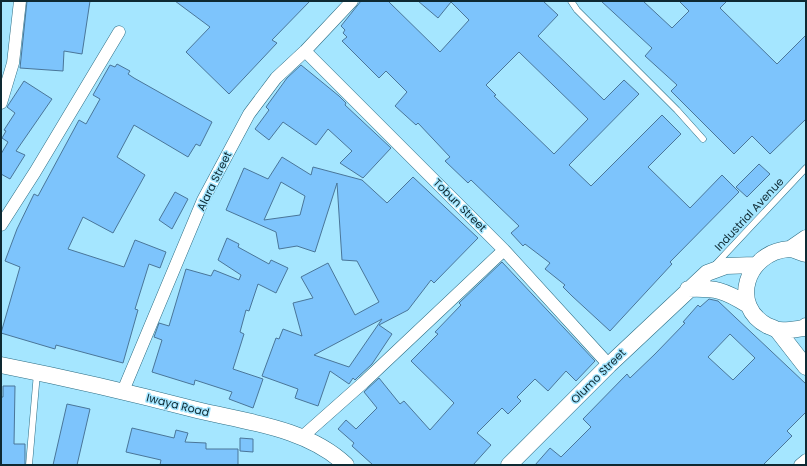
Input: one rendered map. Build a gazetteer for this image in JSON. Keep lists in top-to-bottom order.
{
  "streets": {
    "street": [
      "Alara Street",
      "Tobun Street",
      "Olumo Street",
      "Iwaya Road"
    ],
    "lane": ["Industrial Avenue"]
  },
  "crossings": [
    ["Alara Street", "Tobun Street"],
    ["Alara Street", "Iwaya Road"],
    ["Tobun Street", "Olumo Street"],
    ["Industrial Avenue", "Olumo Street"]
  ]
}
